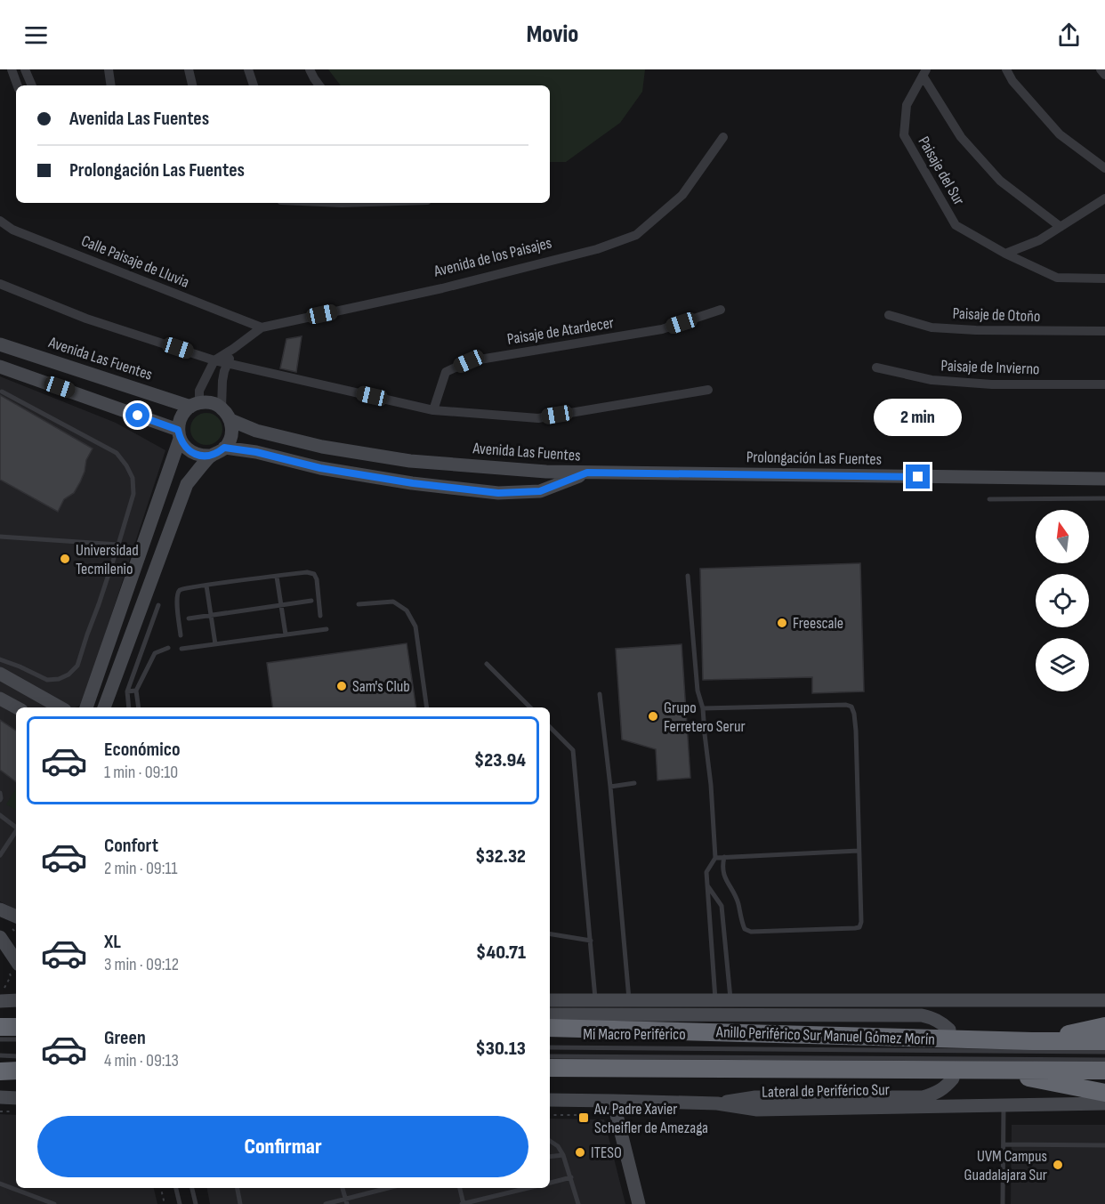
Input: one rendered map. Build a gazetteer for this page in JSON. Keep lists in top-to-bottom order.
{
  "streets": {
    "highway": ["Anillo Periférico Sur Manuel Gómez Morín"],
    "street": [
      "Paisaje del Sur",
      "Avenida de los Paisajes",
      "Calle Paisaje de Lluvia",
      "Paisaje de Otoño",
      "Paisaje de Atardecer",
      "Avenida Las Fuentes",
      "Paisaje de Invierno",
      "Prolongación Las Fuentes",
      "Lateral de Periférico Sur"
    ],
    "lane": ["Mi Macro Periférico"]
  },
  "crossings": [
    ["Avenida de los Paisajes", "Calle Paisaje de Lluvia"],
    ["Avenida Las Fuentes", "Prolongación Las Fuentes"]
  ],
  "places": {
    "other": [
      "Universidad Tecmilenio",
      "Freescale",
      "Sam's Club",
      "Grupo Ferretero Serur",
      "ITESO",
      "UVM Campus Guadalajara Sur"
    ],
    "transit": ["Av. Padre Xavier Scheifler de Amezaga"]
  },
  "north": "top",
  "page": {
    "header": "Movio",
    "banner": ["Avenida Las Fuentes", "Prolongación Las Fuentes"],
    "bubble": "2 min",
    "list": [
      {
        "name": "Económico",
        "note": "1 min · 09:10",
        "value": "$23.94"
      },
      {
        "name": "Confort",
        "note": "2 min · 09:11",
        "value": "$32.32"
      },
      {
        "name": "XL",
        "note": "3 min · 09:12",
        "value": "$40.71"
      },
      {
        "name": "Green",
        "note": "4 min · 09:13",
        "value": "$30.13"
      }
    ],
    "buttons": "Confirmar"
  }
}
